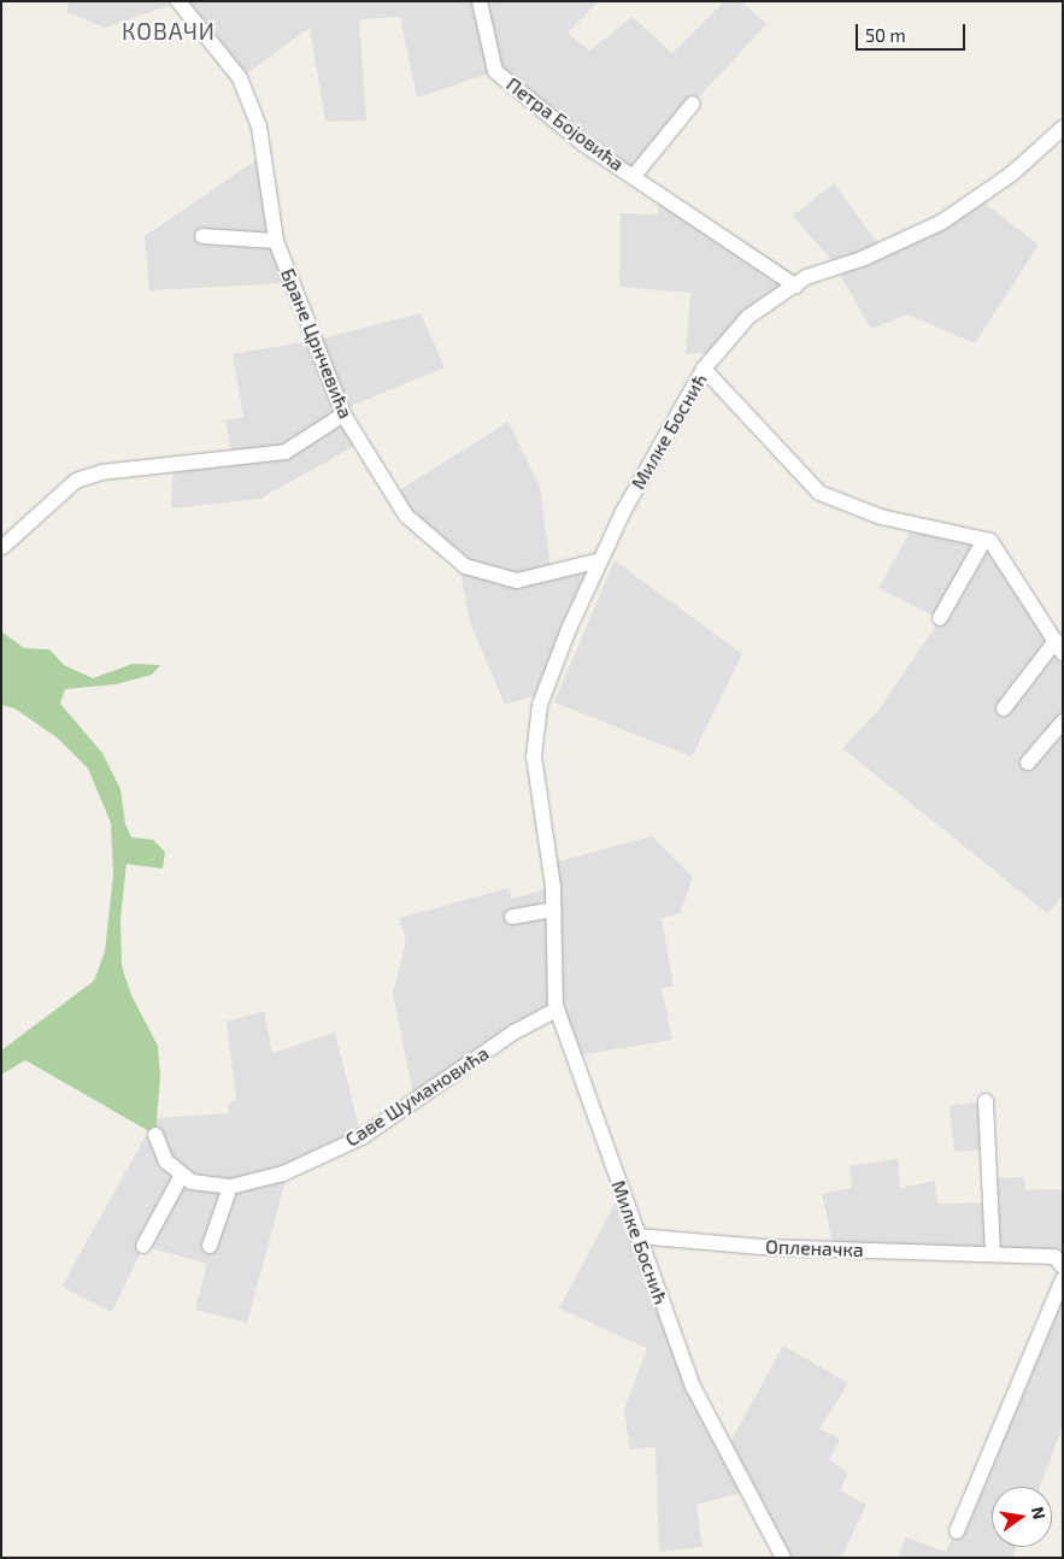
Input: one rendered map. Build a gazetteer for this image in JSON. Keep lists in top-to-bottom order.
{
  "streets": {
    "street": [
      "Петра Бојовића",
      "Бране Црнчевића",
      "Милке Боснић",
      "Саве Шумановића",
      "Опленачка"
    ]
  },
  "crossings": [
    ["Петра Бојовића", "Милке Боснић"],
    ["Бране Црнчевића", "Милке Боснић"],
    ["Милке Боснић", "Саве Шумановића"],
    ["Милке Боснић", "Опленачка"]
  ],
  "districts": ["КОВАЧИ"],
  "scale_bar": "50 m",
  "north": "right"
}
